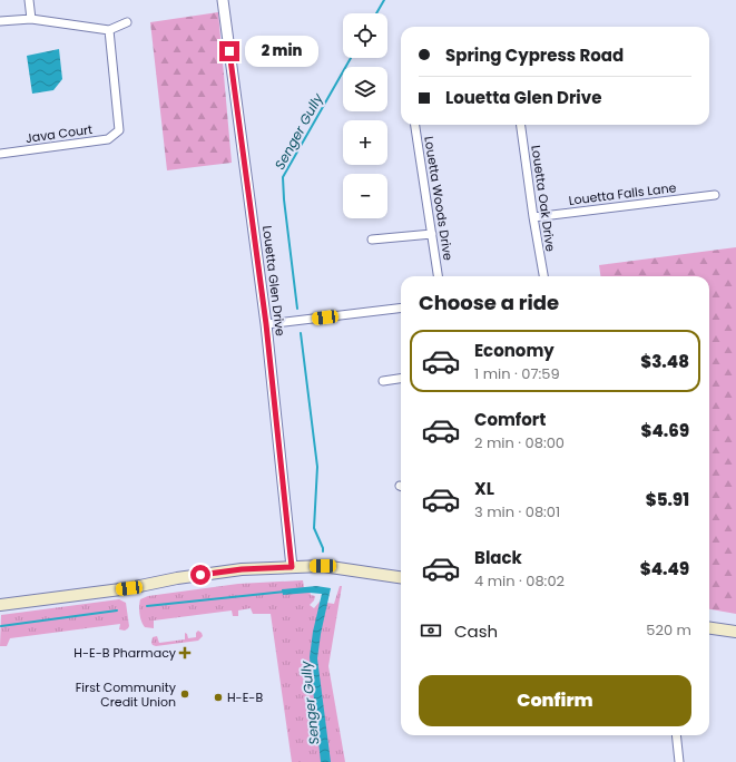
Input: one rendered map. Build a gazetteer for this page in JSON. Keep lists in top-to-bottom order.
{
  "streets": {
    "street": [
      "Java Court",
      "Louetta Falls Lane",
      "Louetta Woods Drive",
      "Louetta Oak Drive",
      "Louetta Glen Drive"
    ]
  },
  "crossings": [
    ["Louetta Falls Lane", "Louetta Oak Drive"]
  ],
  "water": ["Senger Gully"],
  "places": {
    "health": ["H-E-B Pharmacy"],
    "other": ["First Community Credit Union", "H-E-B"]
  },
  "page": {
    "map_buttons": ["+", "−"],
    "banner": ["Spring Cypress Road", "Louetta Glen Drive"],
    "bubble": "2 min",
    "heading": "Choose a ride",
    "list": [
      {
        "name": "Economy",
        "note": "1 min · 07:59",
        "value": "$3.48"
      },
      {
        "name": "Comfort",
        "note": "2 min · 08:00",
        "value": "$4.69"
      },
      {
        "name": "XL",
        "note": "3 min · 08:01",
        "value": "$5.91"
      },
      {
        "name": "Black",
        "note": "4 min · 08:02",
        "value": "$4.49"
      }
    ],
    "pay": ["Cash", "520 m"],
    "buttons": "Confirm"
  }
}
